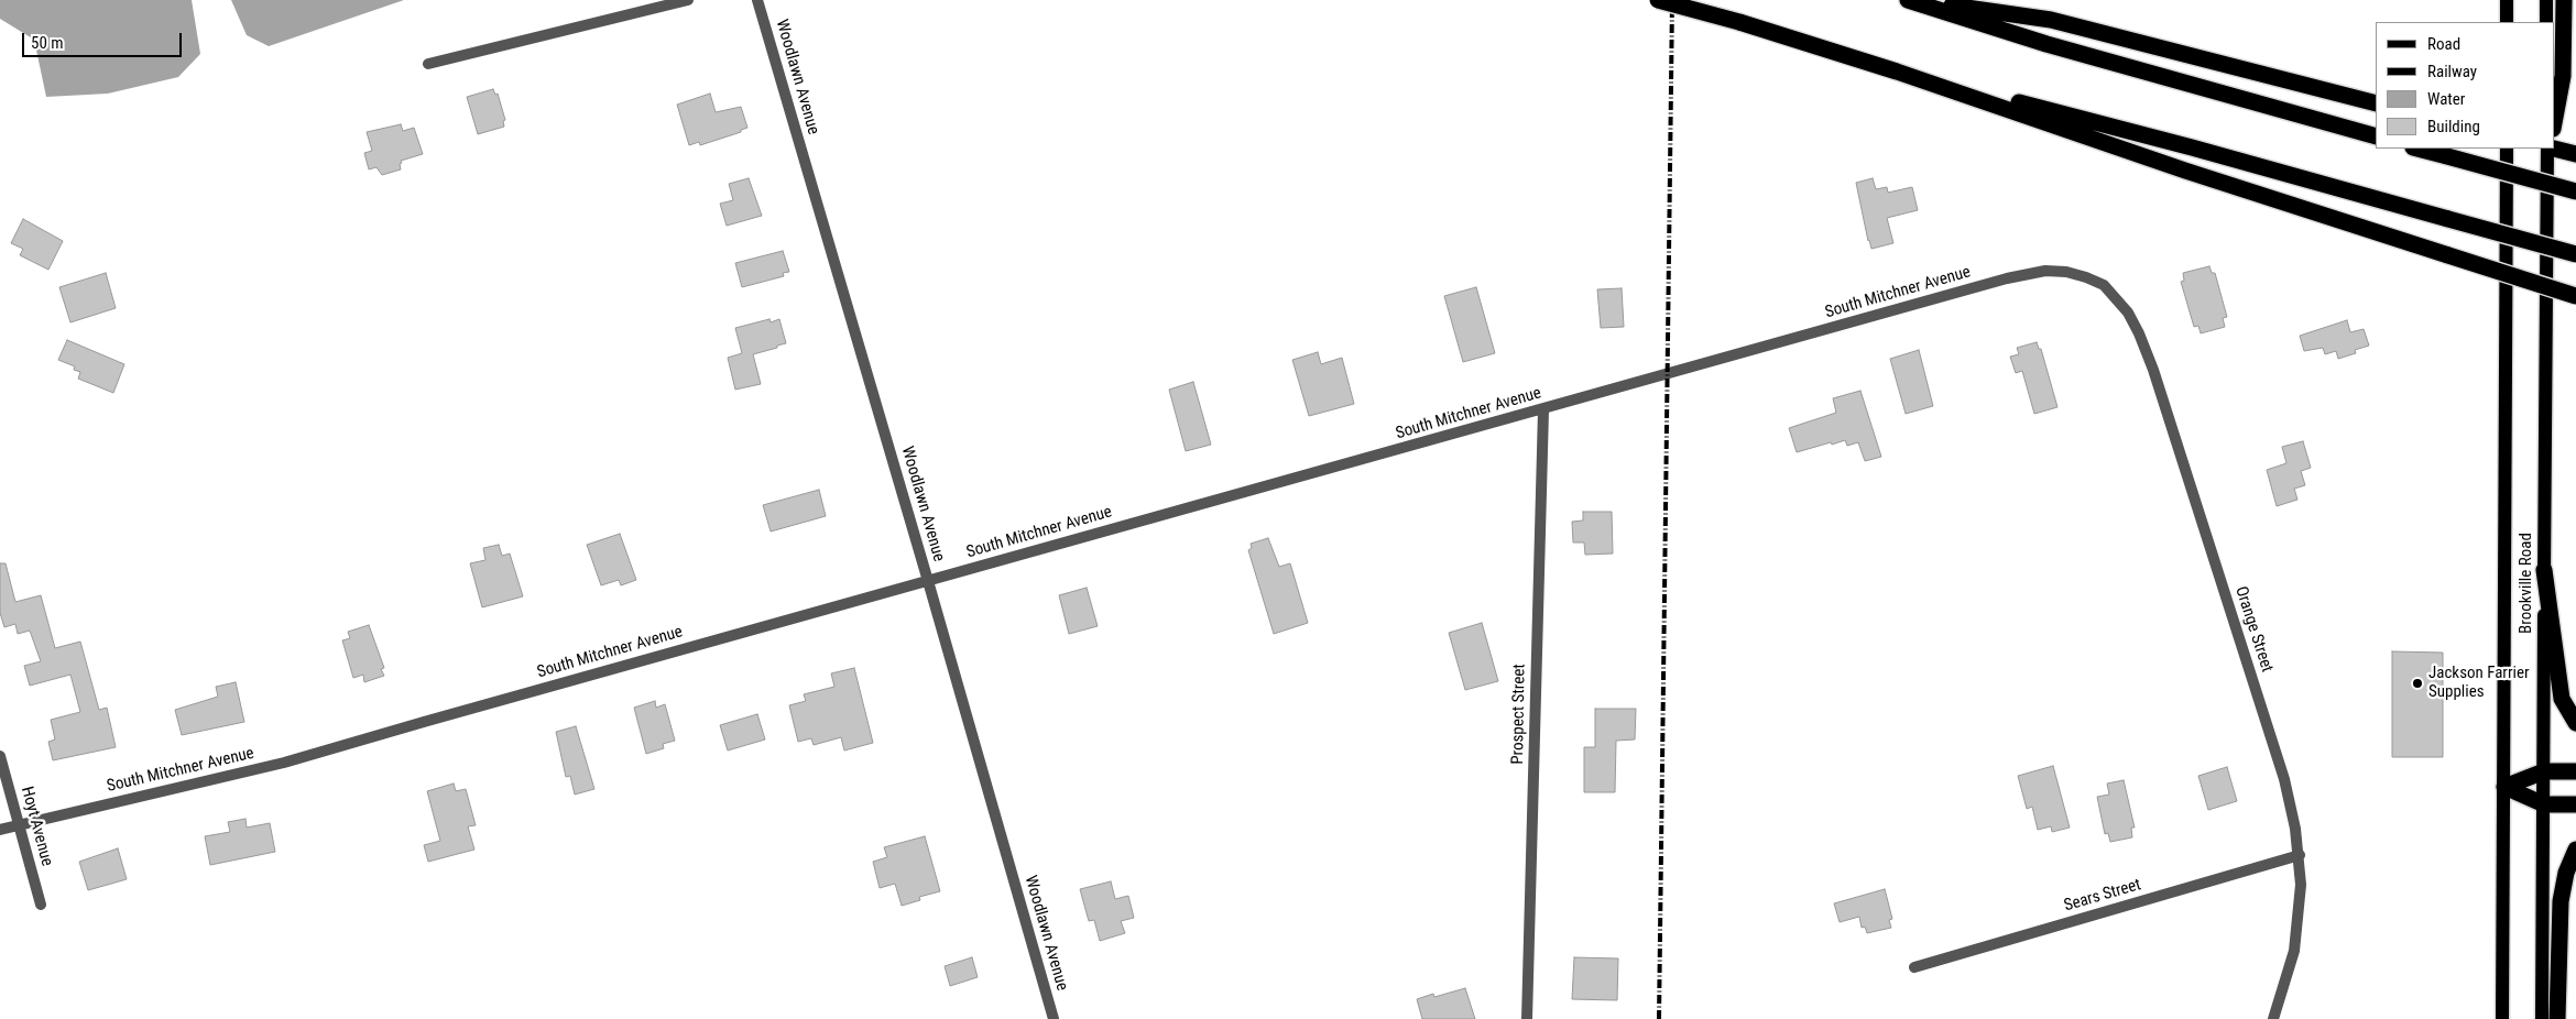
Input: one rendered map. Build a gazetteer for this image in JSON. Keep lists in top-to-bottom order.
{
  "streets": {
    "main road": ["Brookville Road"],
    "street": [
      "Woodlawn Avenue",
      "South Mitchner Avenue",
      "Orange Street",
      "Prospect Street",
      "Hoyt Avenue",
      "Sears Street"
    ]
  },
  "crossings": [
    ["Woodlawn Avenue", "South Mitchner Avenue"],
    ["South Mitchner Avenue", "Orange Street"],
    ["South Mitchner Avenue", "Prospect Street"],
    ["South Mitchner Avenue", "Hoyt Avenue"],
    ["Orange Street", "Sears Street"]
  ],
  "places": ["Jackson Farrier Supplies"],
  "legend": [
    "Road",
    "Railway",
    "Water",
    "Building"
  ],
  "scale_bar": "50 m"
}
